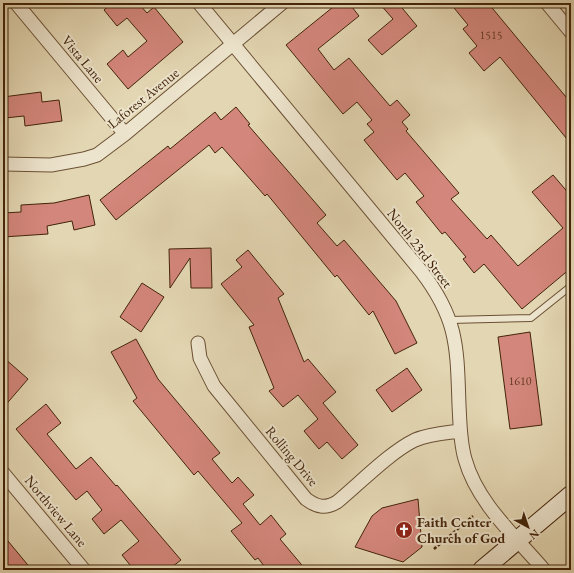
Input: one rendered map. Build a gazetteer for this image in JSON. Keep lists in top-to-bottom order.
{
  "streets": {
    "street": [
      "Vista Lane",
      "Laforest Avenue",
      "North 23rd Street",
      "Rolling Drive",
      "Northview Lane"
    ]
  },
  "crossings": [
    ["Vista Lane", "Laforest Avenue"],
    ["Laforest Avenue", "North 23rd Street"],
    ["North 23rd Street", "Rolling Drive"]
  ],
  "places": {
    "church": ["Faith Center Church of God"]
  },
  "house_numbers": ["1515", "1610"],
  "north": "bottom right"
}
